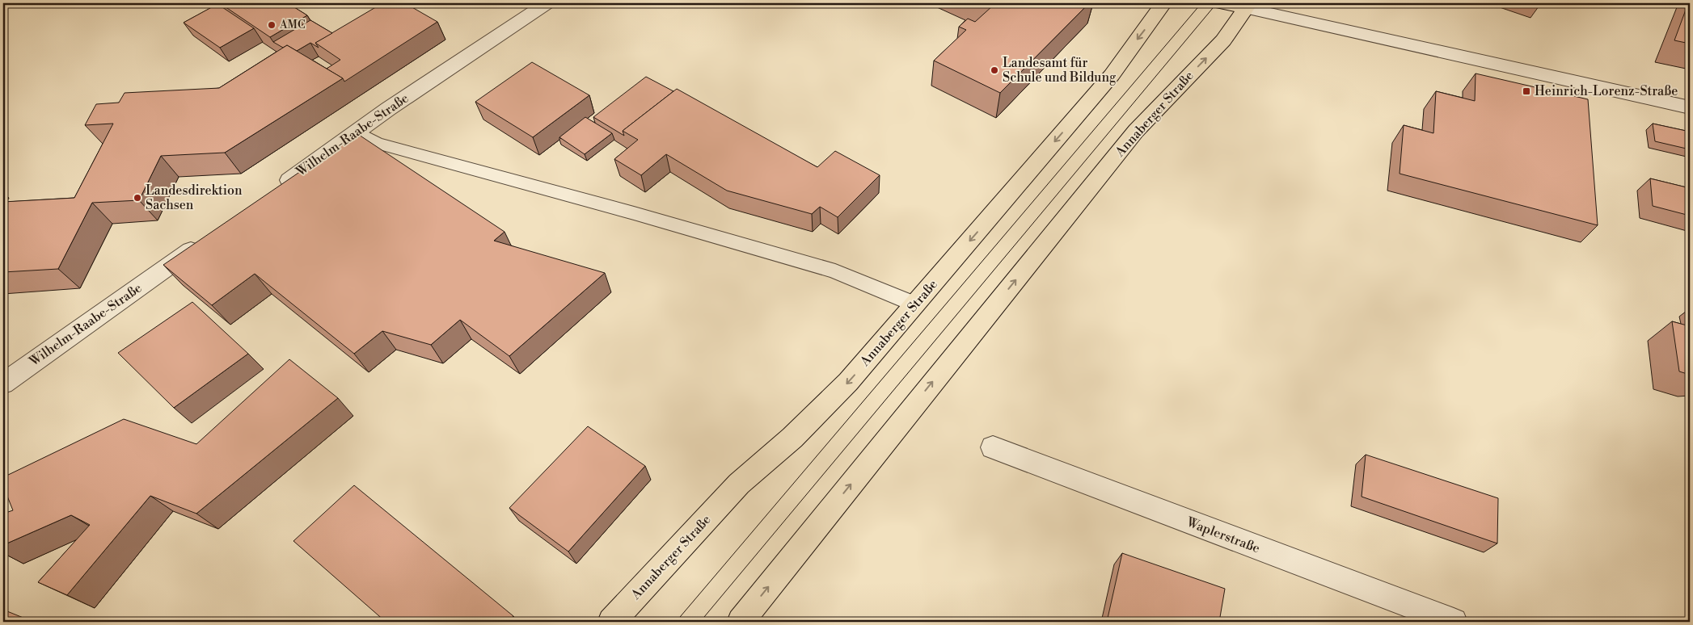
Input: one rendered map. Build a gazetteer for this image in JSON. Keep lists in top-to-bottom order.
{
  "streets": {
    "main road": ["Annaberger Straße"],
    "street": ["Wilhelm-Raabe-Straße", "Waplerstraße"]
  },
  "places": {
    "other": ["AMC", "Landesamt für Schule und Bildung", "Landesdirektion Sachsen"],
    "transit": ["Heinrich-Lorenz-Straße"]
  }
}
